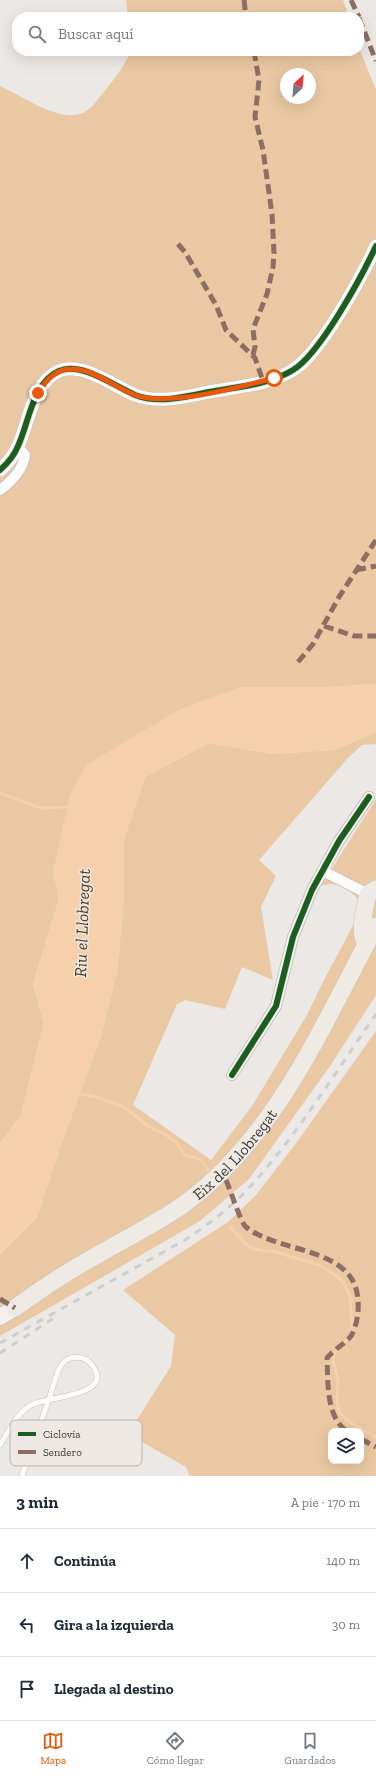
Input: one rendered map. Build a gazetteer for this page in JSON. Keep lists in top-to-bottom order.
{
  "streets": {
    "highway": ["Eix del Llobregat"]
  },
  "water": ["Riu el Llobregat"],
  "legend": ["Ciclovía", "Sendero"],
  "north": "top right",
  "page": {
    "search": "Buscar aquí",
    "heading": ["3 min", "A pie · 170 m"],
    "list": [
      ["Continúa", "140 m"],
      ["Gira a la izquierda", "30 m"],
      "Llegada al destino"
    ],
    "nav": ["Mapa", "Cómo llegar", "Guardados"]
  }
}
